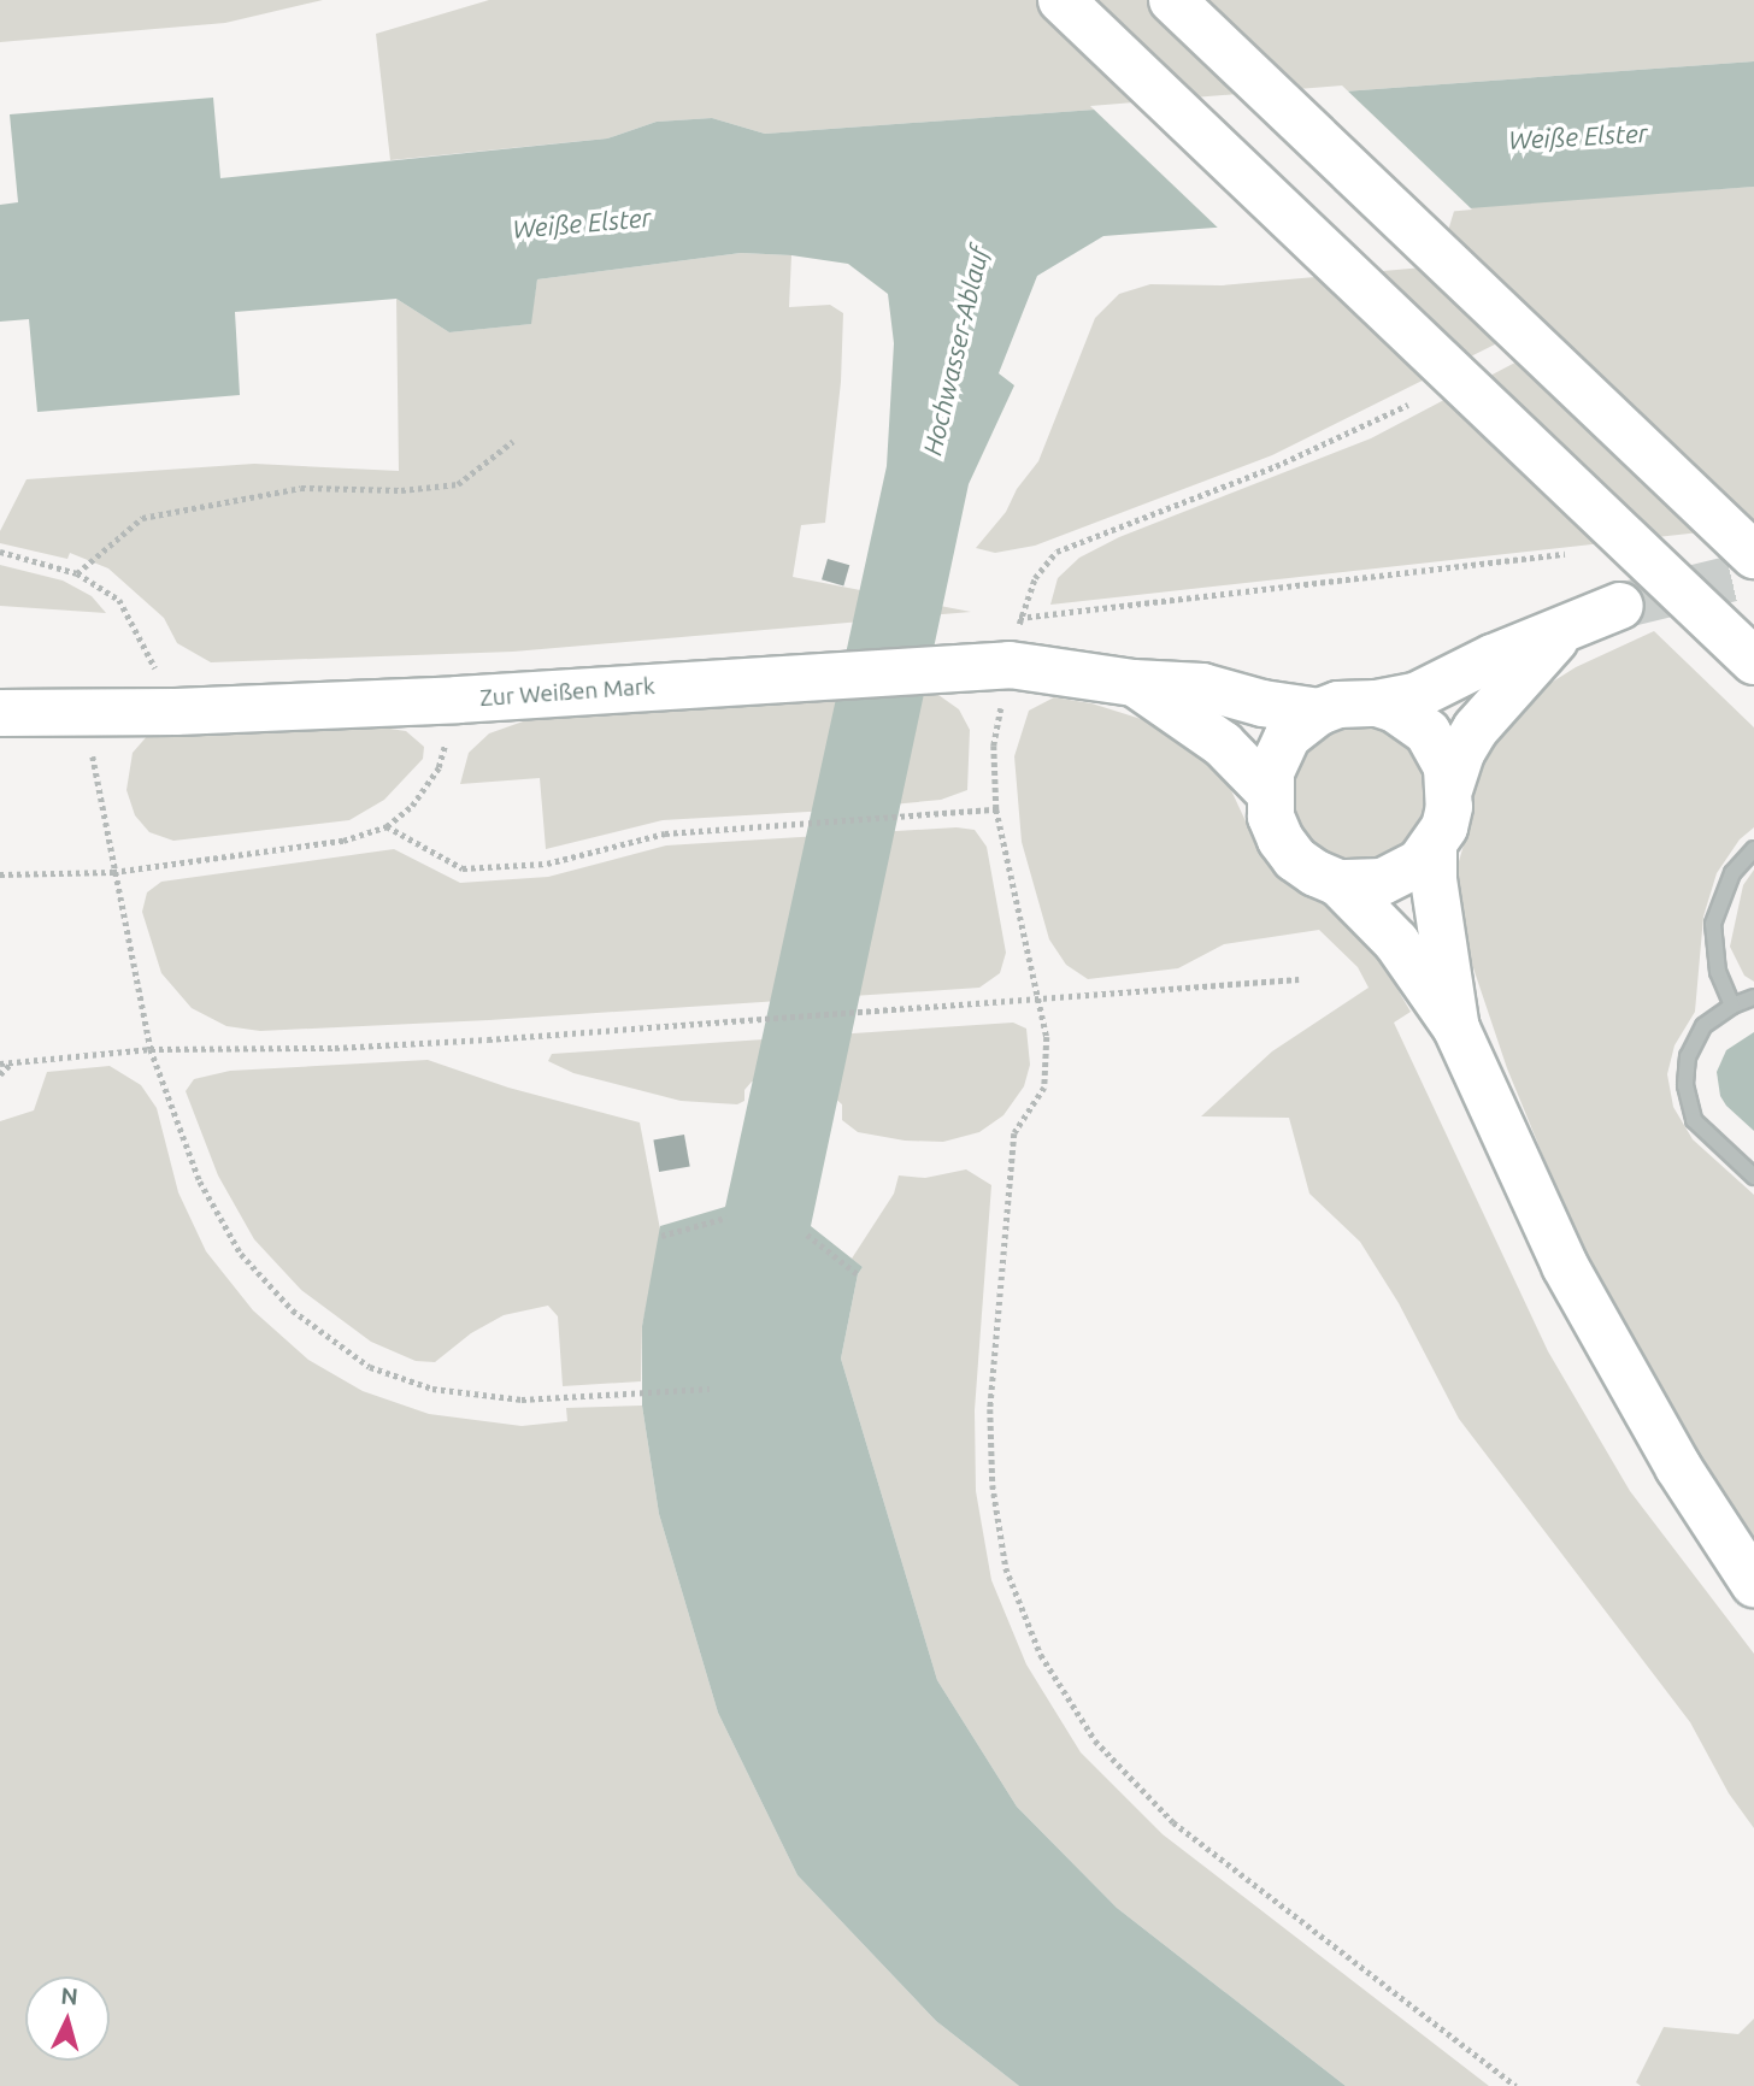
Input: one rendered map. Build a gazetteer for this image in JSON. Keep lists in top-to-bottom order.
{
  "streets": {
    "main road": ["Zur Weißen Mark"]
  },
  "water": ["Weiße Elster", "Hochwasser-Ablauf"],
  "north": "top"
}
